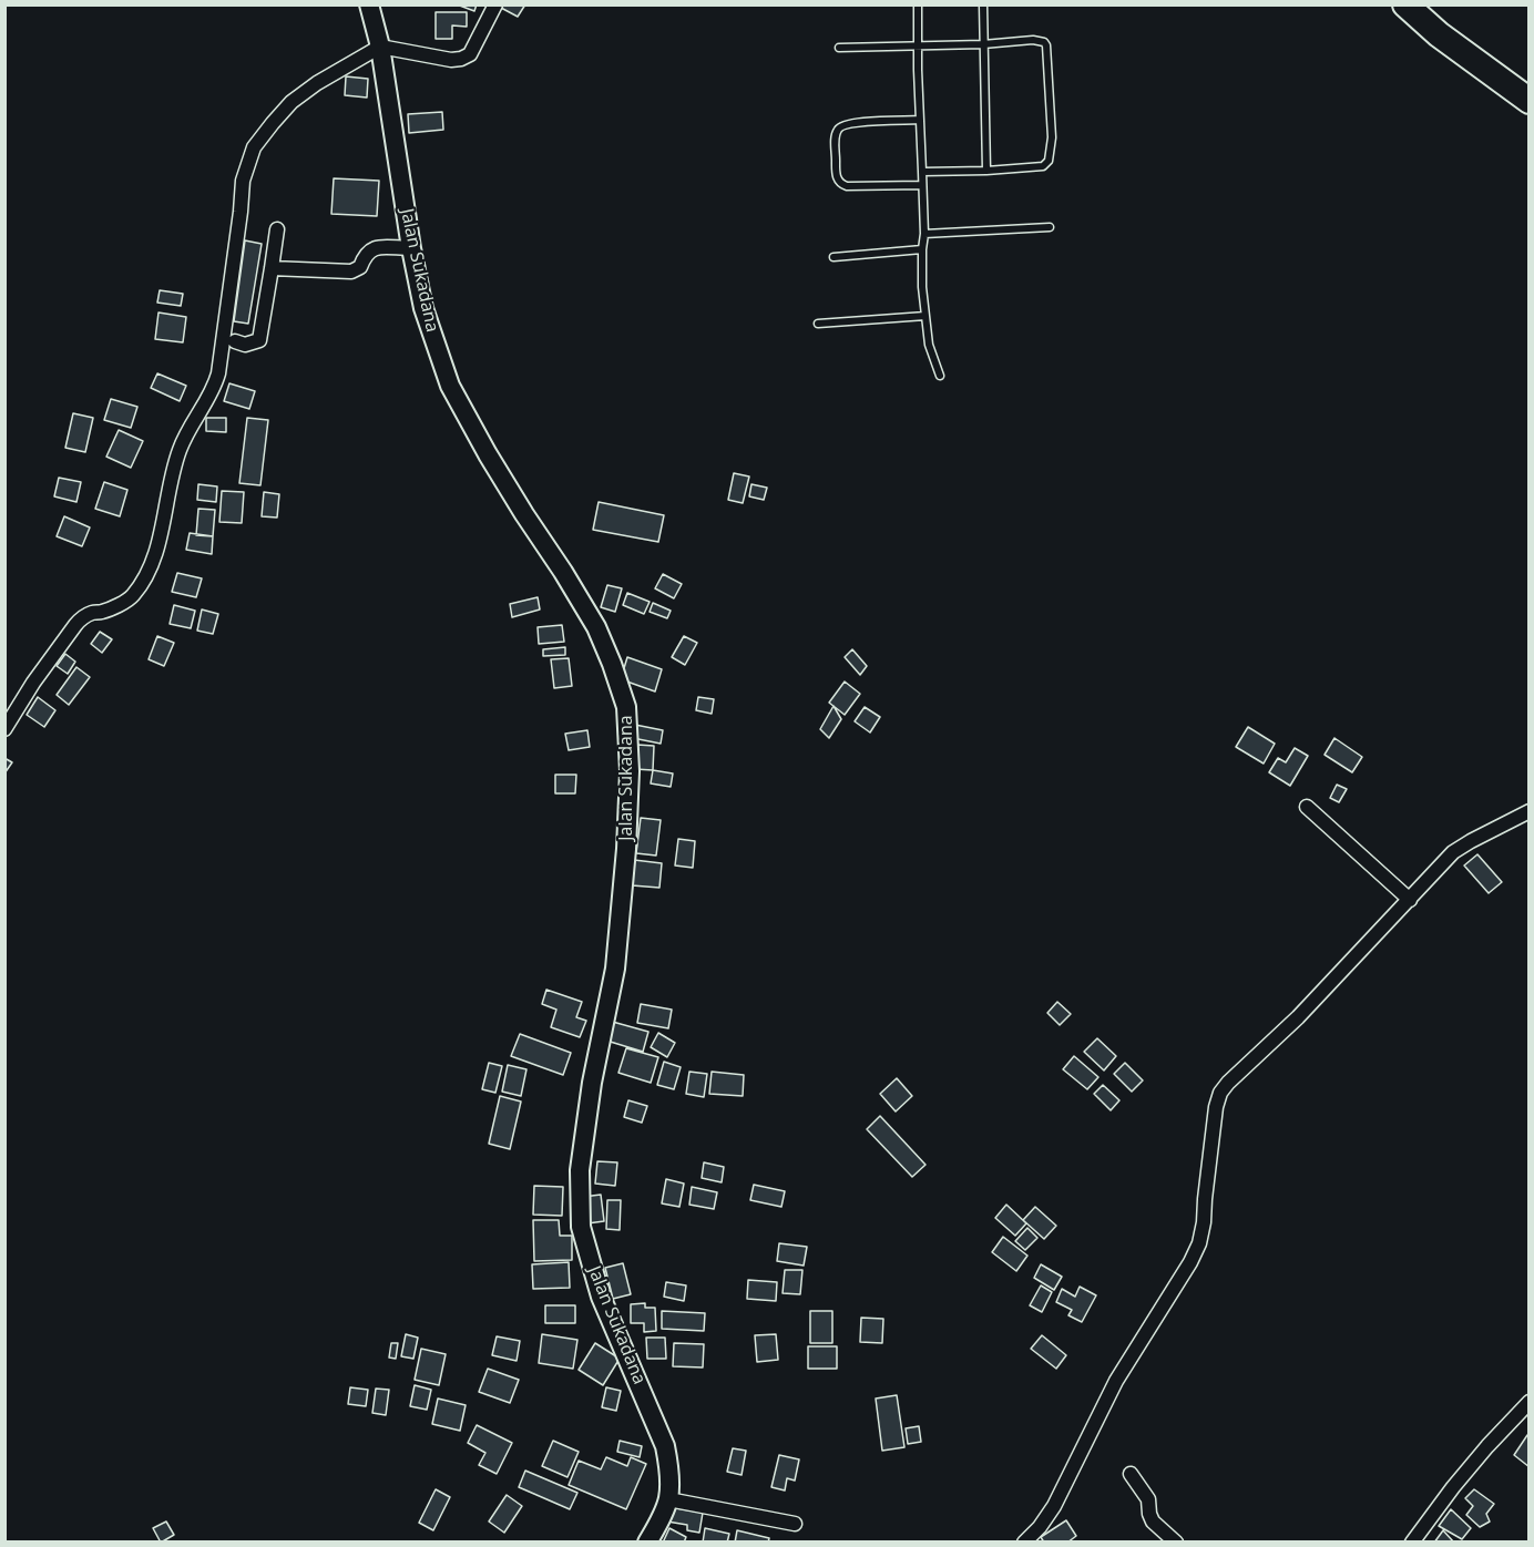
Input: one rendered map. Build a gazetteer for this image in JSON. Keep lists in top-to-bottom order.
{
  "streets": {
    "main road": ["Jalan Sukadana"]
  }
}
